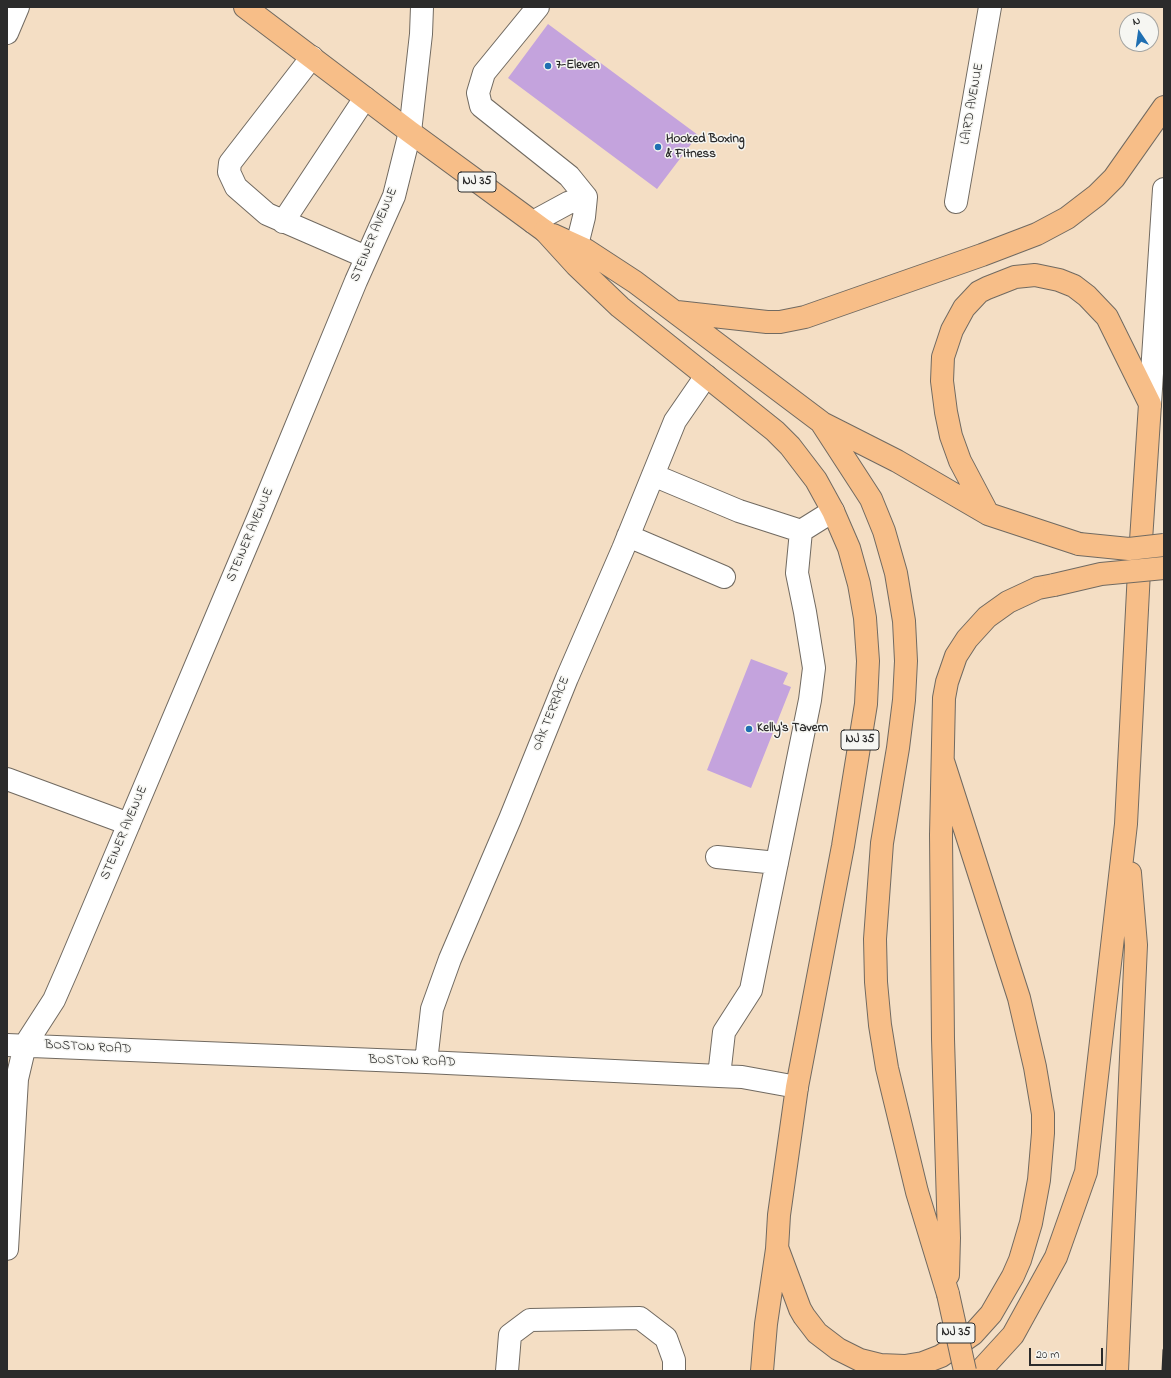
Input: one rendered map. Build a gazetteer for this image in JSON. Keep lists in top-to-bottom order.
{
  "streets": {
    "main road": ["NJ 35"],
    "street": [
      "LAIRD AVENUE",
      "STEINER AVENUE",
      "OAK TERRACE",
      "BOSTON ROAD"
    ]
  },
  "crossings": [
    ["NJ 35", "STEINER AVENUE"],
    ["NJ 35", "OAK TERRACE"],
    ["NJ 35", "BOSTON ROAD"],
    ["STEINER AVENUE", "BOSTON ROAD"],
    ["OAK TERRACE", "BOSTON ROAD"]
  ],
  "places": ["7-Eleven", "Hooked Boxing & Fitness", "Kelly's Tavern"],
  "scale_bar": "20 m",
  "north": "top"
}
